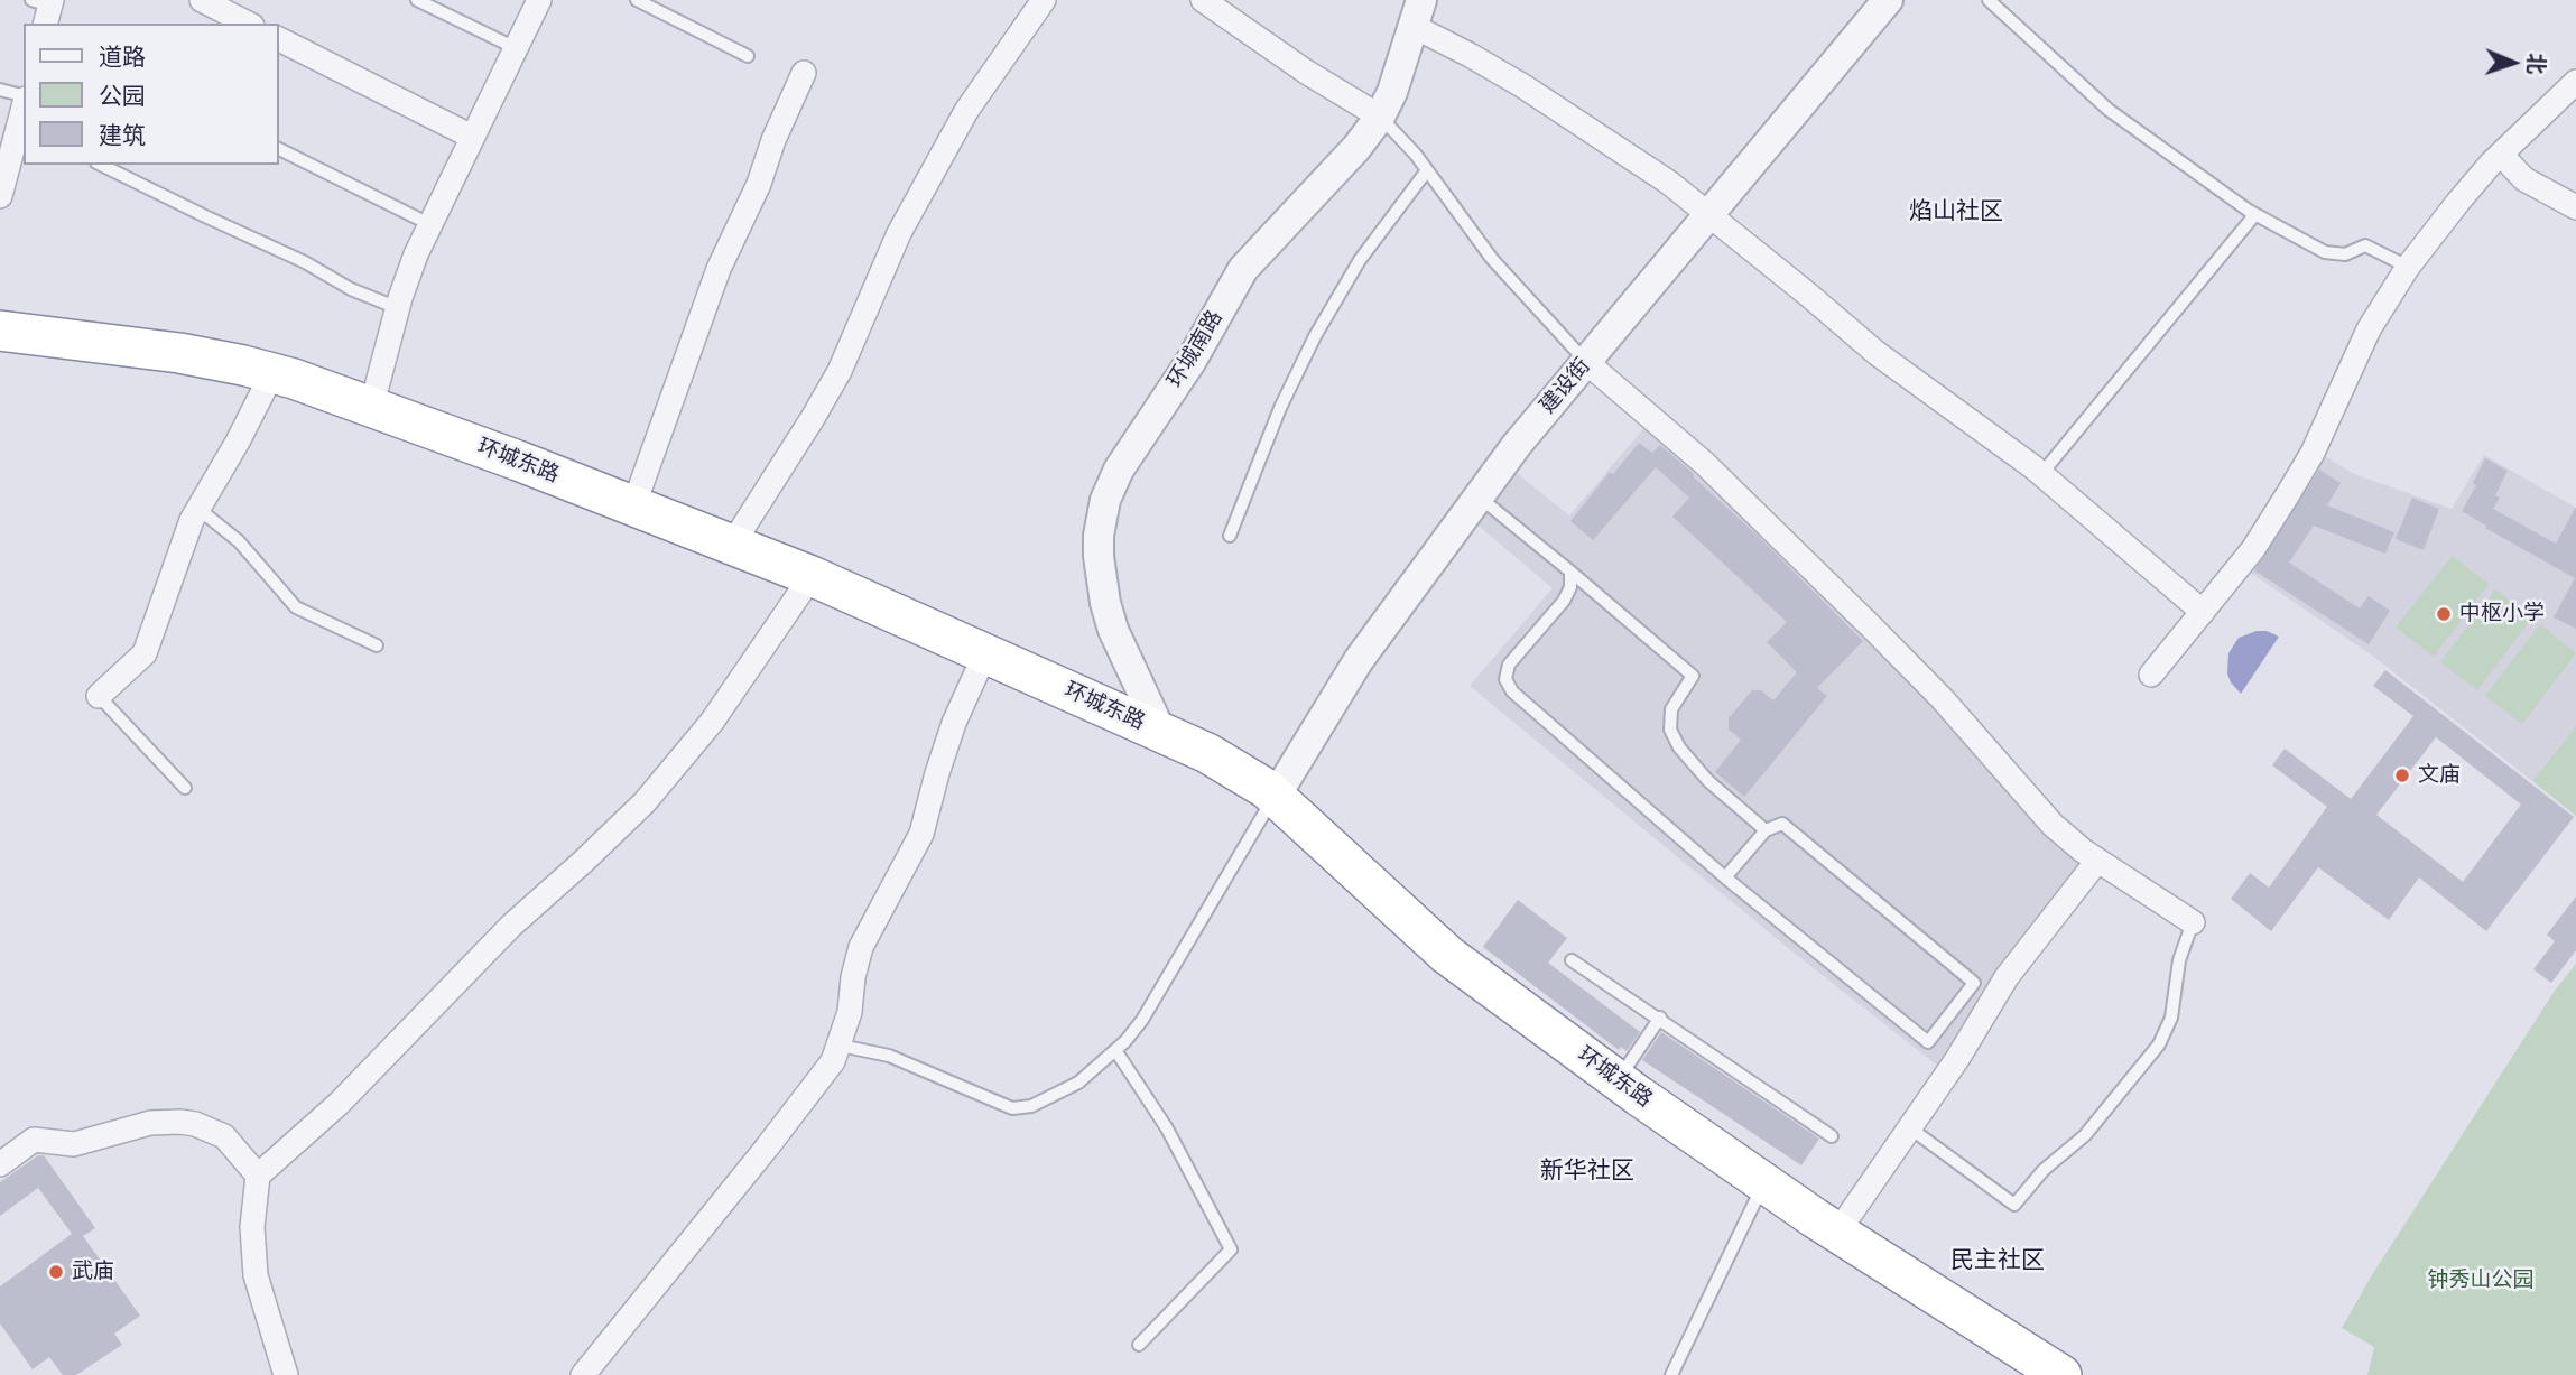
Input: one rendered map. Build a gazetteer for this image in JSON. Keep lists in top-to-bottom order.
{
  "streets": {
    "highway": ["环城东路"],
    "street": ["环城南路", "建设街"]
  },
  "crossings": [
    ["环城南路", "环城东路"],
    ["建设街", "环城东路"]
  ],
  "districts": ["焰山社区", "新华社区", "民主社区"],
  "parks": ["钟秀山公园"],
  "places": ["中枢小学", "文庙", "武庙"],
  "legend": ["道路", "公园", "建筑"],
  "north": "right"
}
